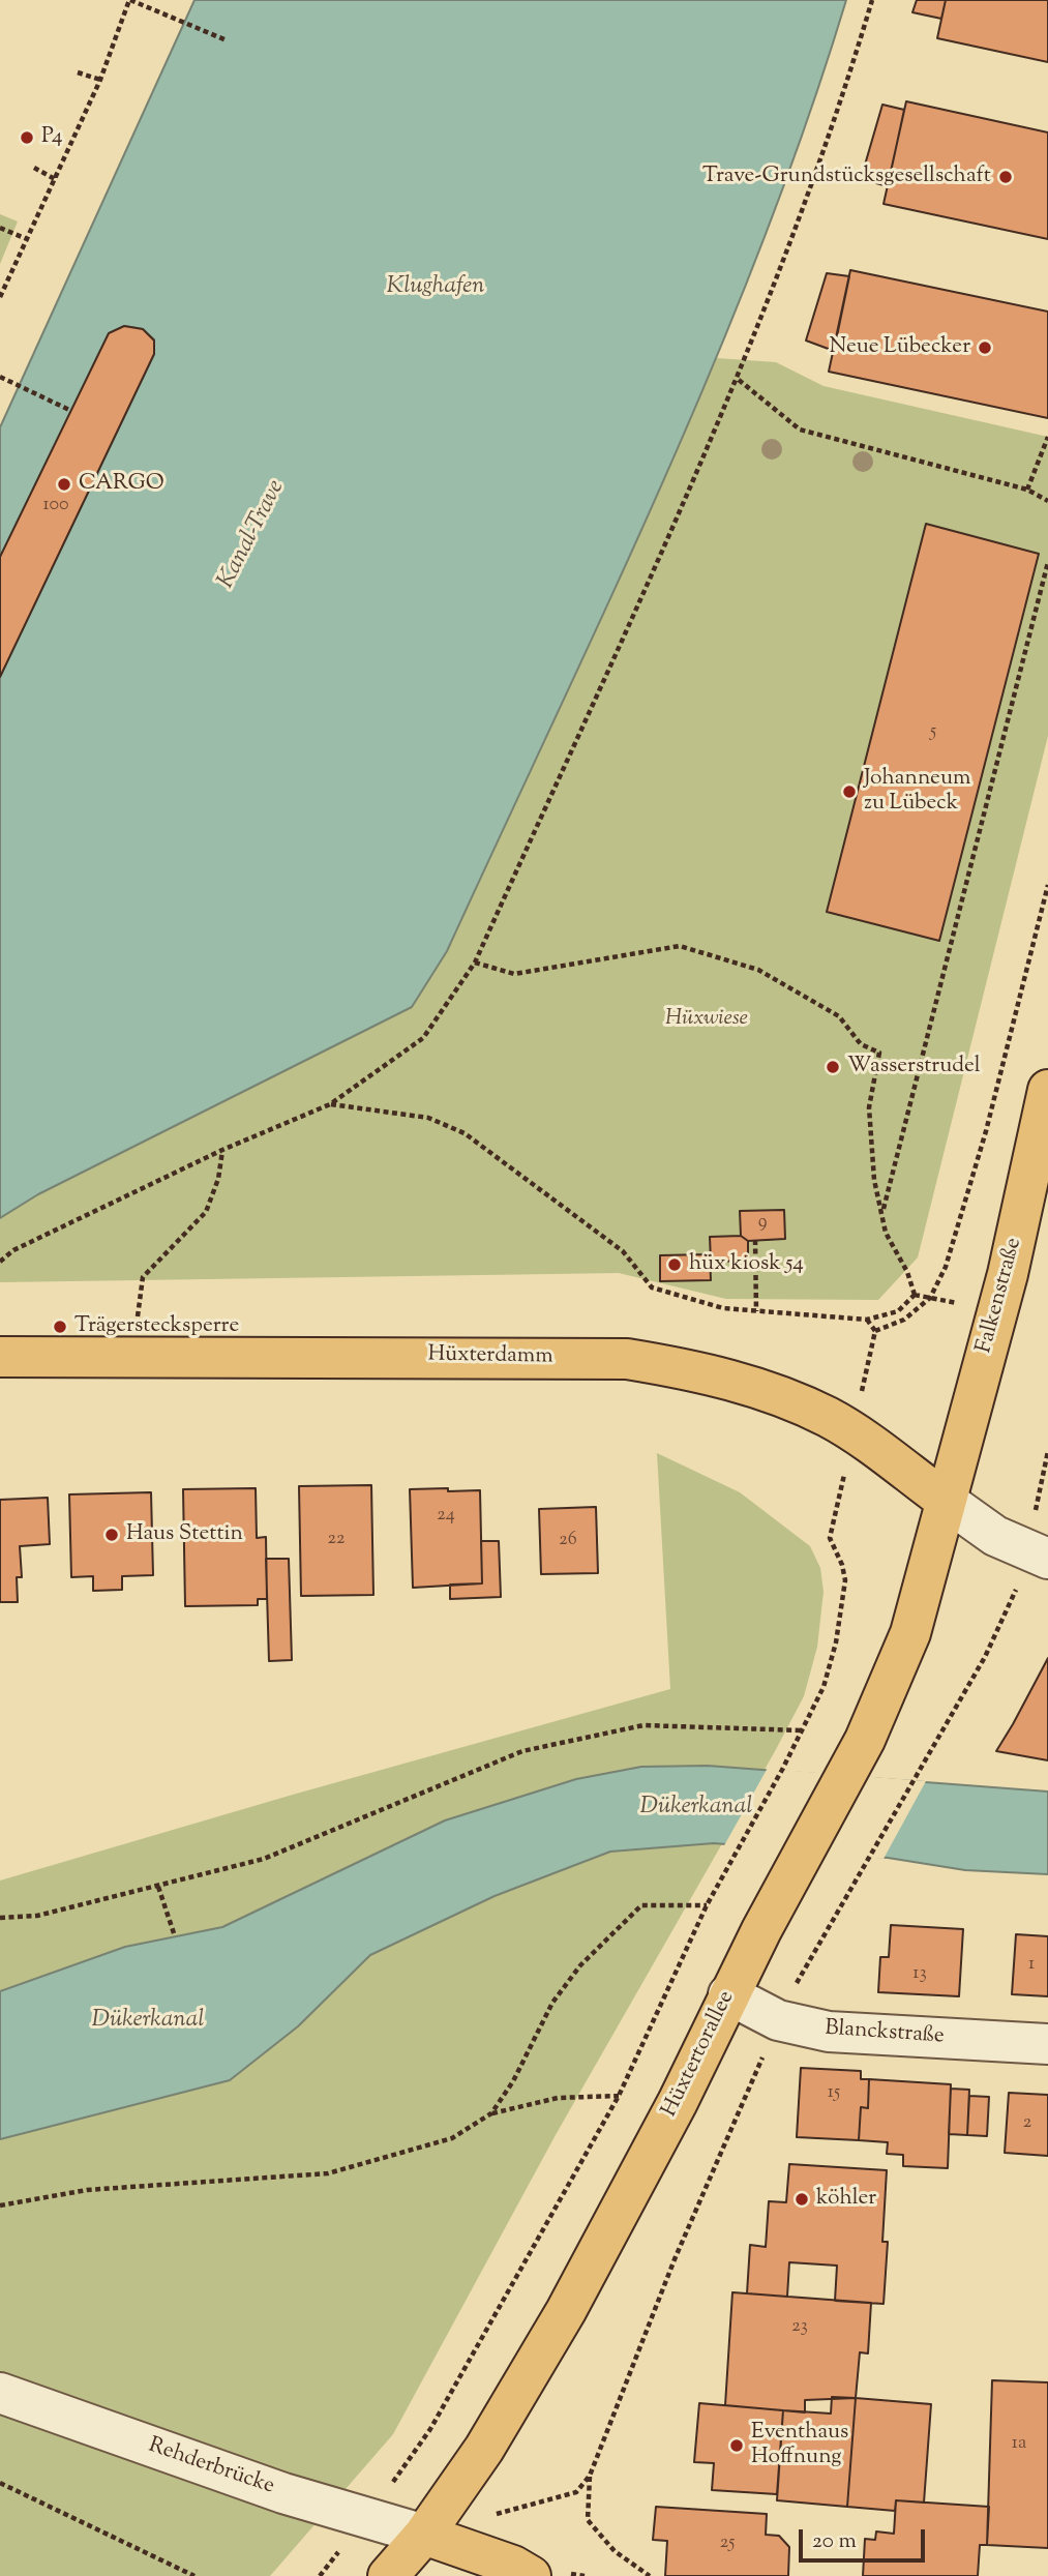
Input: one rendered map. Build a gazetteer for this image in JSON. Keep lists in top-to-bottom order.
{
  "streets": {
    "main road": ["Falkenstraße", "Hüxterdamm", "Hüxtertorallee"],
    "street": ["Blanckstraße", "Rehderbrücke"]
  },
  "crossings": [
    ["Falkenstraße", "Hüxterdamm"],
    ["Falkenstraße", "Hüxtertorallee"],
    ["Hüxterdamm", "Hüxtertorallee"],
    ["Blanckstraße", "Hüxtertorallee"],
    ["Hüxtertorallee", "Rehderbrücke"]
  ],
  "water": ["Klughafen", "Kanal-Trave", "Dükerkanal"],
  "parks": ["Hüxwiese"],
  "places": [
    "P4",
    "Trave-Grundstücksgesellschaft",
    "Neue Lübecker",
    "CARGO",
    "Johanneum zu Lübeck",
    "Wasserstrudel",
    "hüx kiosk 54",
    "Trägerstecksperre",
    "Haus Stettin",
    "köhler",
    "Eventhaus Hoffnung"
  ],
  "house_numbers": [
    "100",
    "5",
    "9",
    "24",
    "22",
    "26",
    "1",
    "13",
    "15",
    "2",
    "23",
    "1a",
    "25"
  ],
  "scale_bar": "20 m"
}
